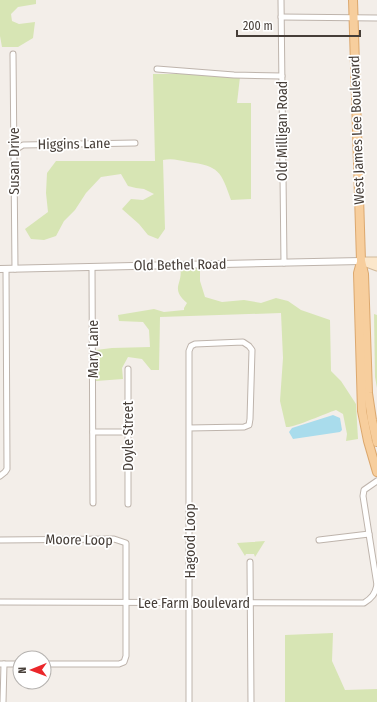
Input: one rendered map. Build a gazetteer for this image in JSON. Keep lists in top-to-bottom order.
{
  "streets": {
    "main road": ["West James Lee Boulevard"],
    "street": [
      "Old Milligan Road",
      "Higgins Lane",
      "Susan Drive",
      "Old Bethel Road",
      "Mary Lane",
      "Doyle Street",
      "Moore Loop",
      "Hagood Loop",
      "Lee Farm Boulevard"
    ]
  },
  "crossings": [
    ["West James Lee Boulevard", "Old Bethel Road"],
    ["Old Milligan Road", "Old Bethel Road"],
    ["Higgins Lane", "Susan Drive"],
    ["Susan Drive", "Old Bethel Road"],
    ["Old Bethel Road", "Mary Lane"],
    ["Moore Loop", "Lee Farm Boulevard"],
    ["Hagood Loop", "Lee Farm Boulevard"]
  ],
  "scale_bar": "200 m",
  "north": "left"
}
